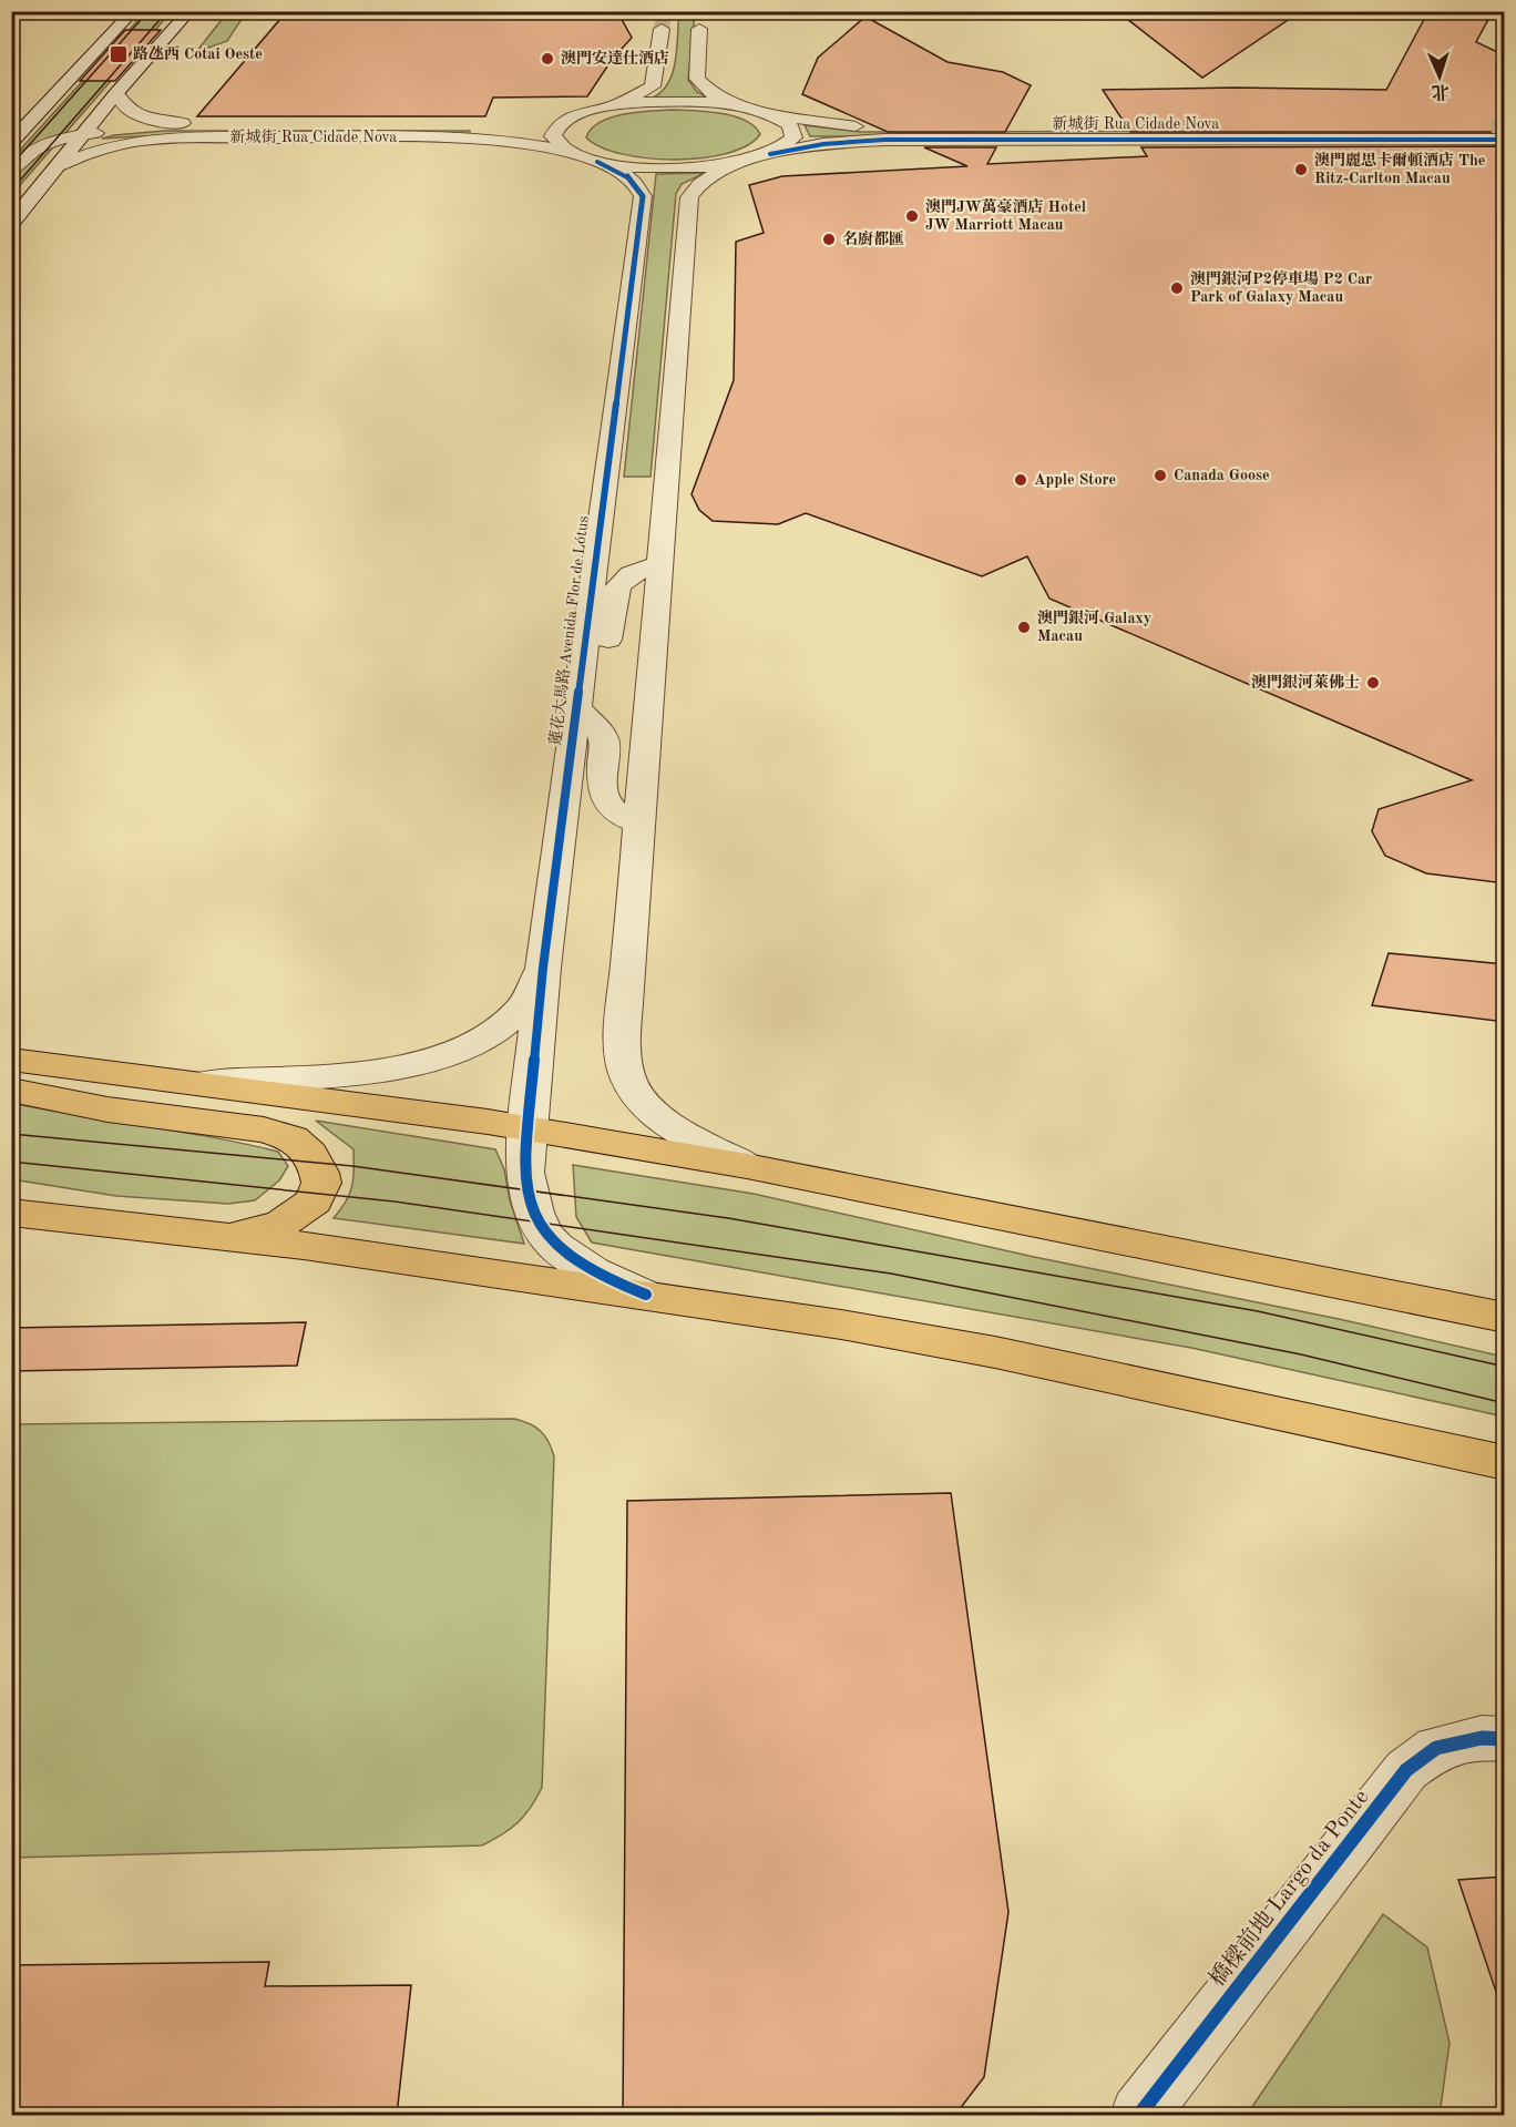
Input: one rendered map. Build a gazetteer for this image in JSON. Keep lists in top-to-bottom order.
{
  "streets": {
    "street": ["新城街 Rua Cidade Nova", "蓮花大馬路 Avenida Flor de Lótus", "橋樑前地 Largo da Ponte"]
  },
  "crossings": [
    ["新城街 Rua Cidade Nova", "蓮花大馬路 Avenida Flor de Lótus"]
  ],
  "places": {
    "transit": ["路氹西 Cotai Oeste"],
    "other": [
      "澳門安達仕酒店",
      "澳門麗思卡爾頓酒店 The Ritz-Carlton Macau",
      "澳門JW萬豪酒店 Hotel JW Marriott Macau",
      "名廚都匯",
      "澳門銀河P2停車場 P2 Car Park of Galaxy Macau",
      "Canada Goose",
      "Apple Store",
      "澳門銀河 Galaxy Macau",
      "澳門銀河萊佛士"
    ]
  },
  "north": "bottom"
}
